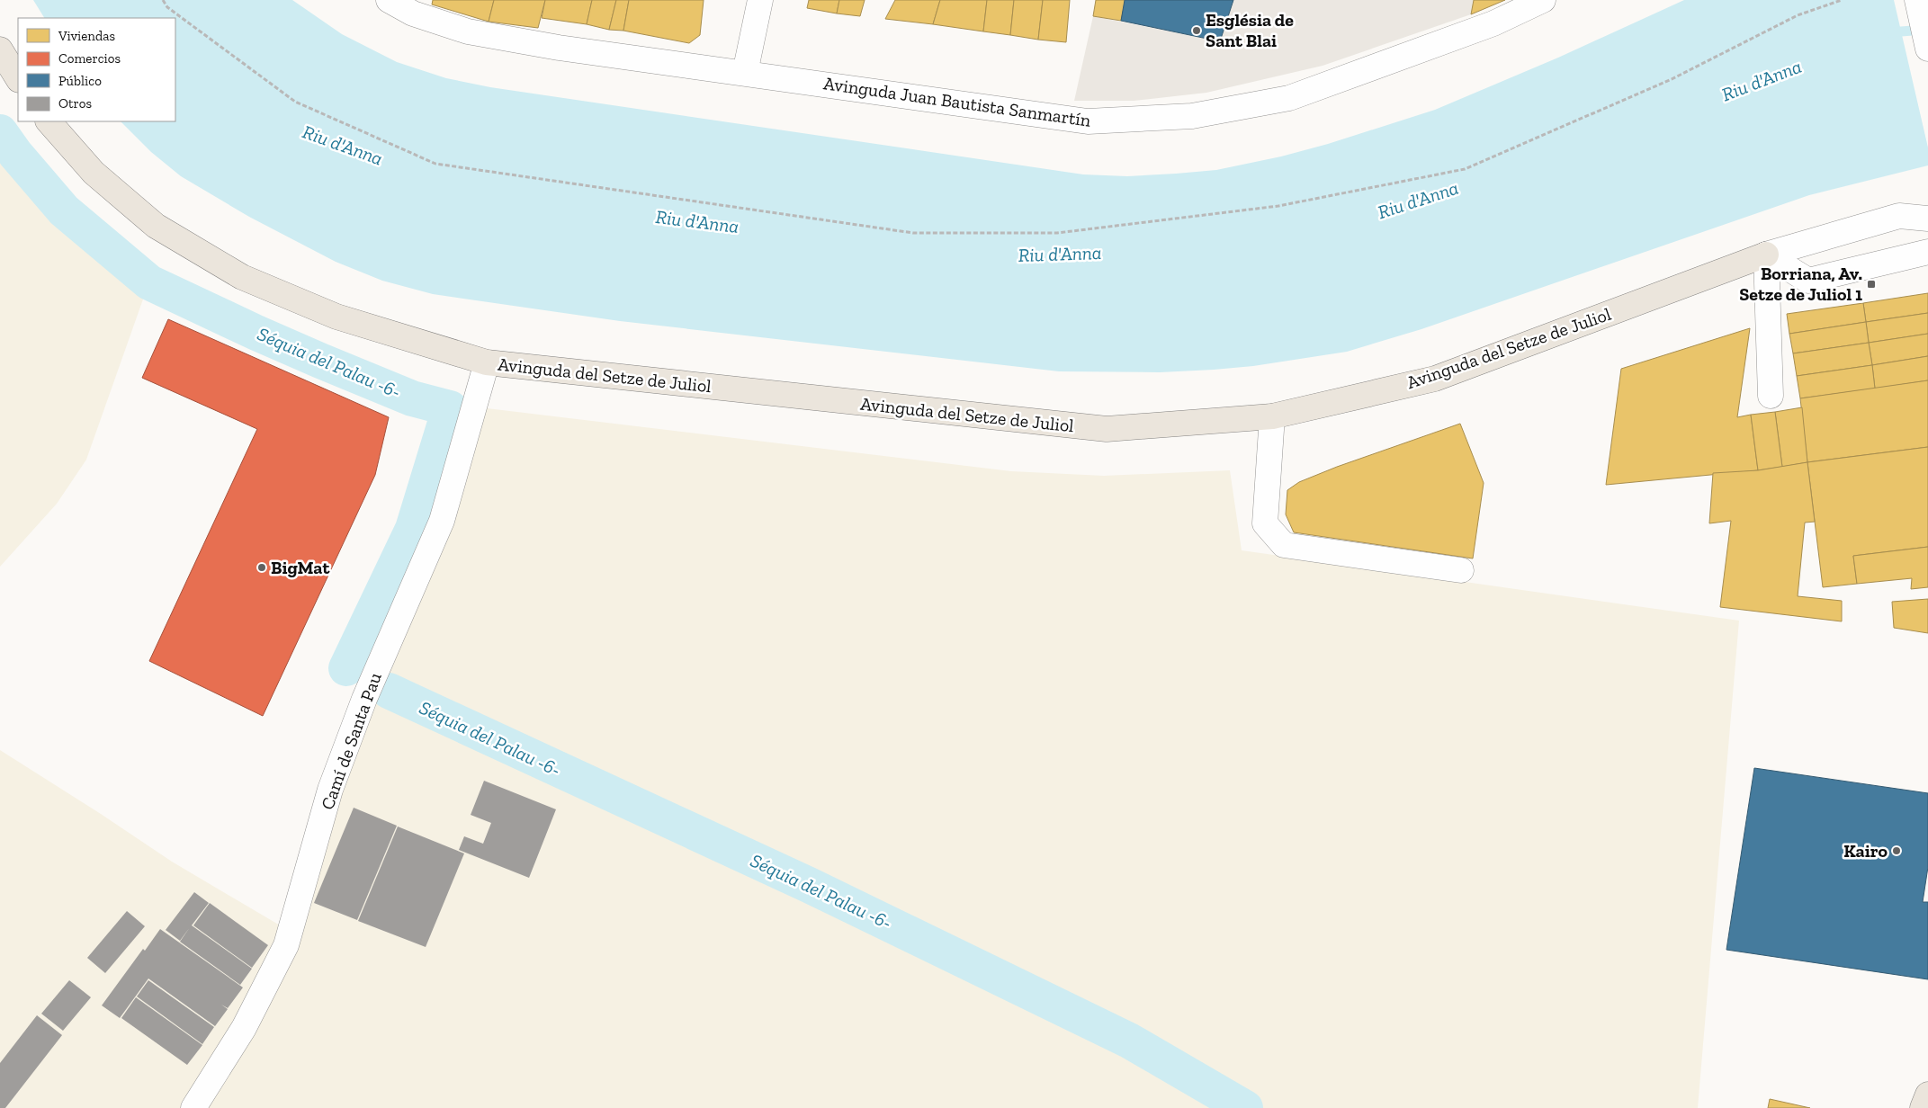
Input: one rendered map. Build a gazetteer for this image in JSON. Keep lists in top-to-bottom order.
{
  "streets": {
    "main road": ["Avinguda del Setze de Juliol"],
    "street": ["Avinguda Juan Bautista Sanmartín", "Camí de Santa Pau"]
  },
  "crossings": [
    ["Avinguda del Setze de Juliol", "Camí de Santa Pau"]
  ],
  "water": ["Riu d'Anna", "Séquia del Palau -6-"],
  "places": {
    "other": ["Església de Sant Blai", "BigMat", "Kairo"],
    "transit": ["Borriana, Av. Setze de Juliol 1"]
  },
  "legend": [
    "Viviendas",
    "Comercios",
    "Público",
    "Otros"
  ]
}
